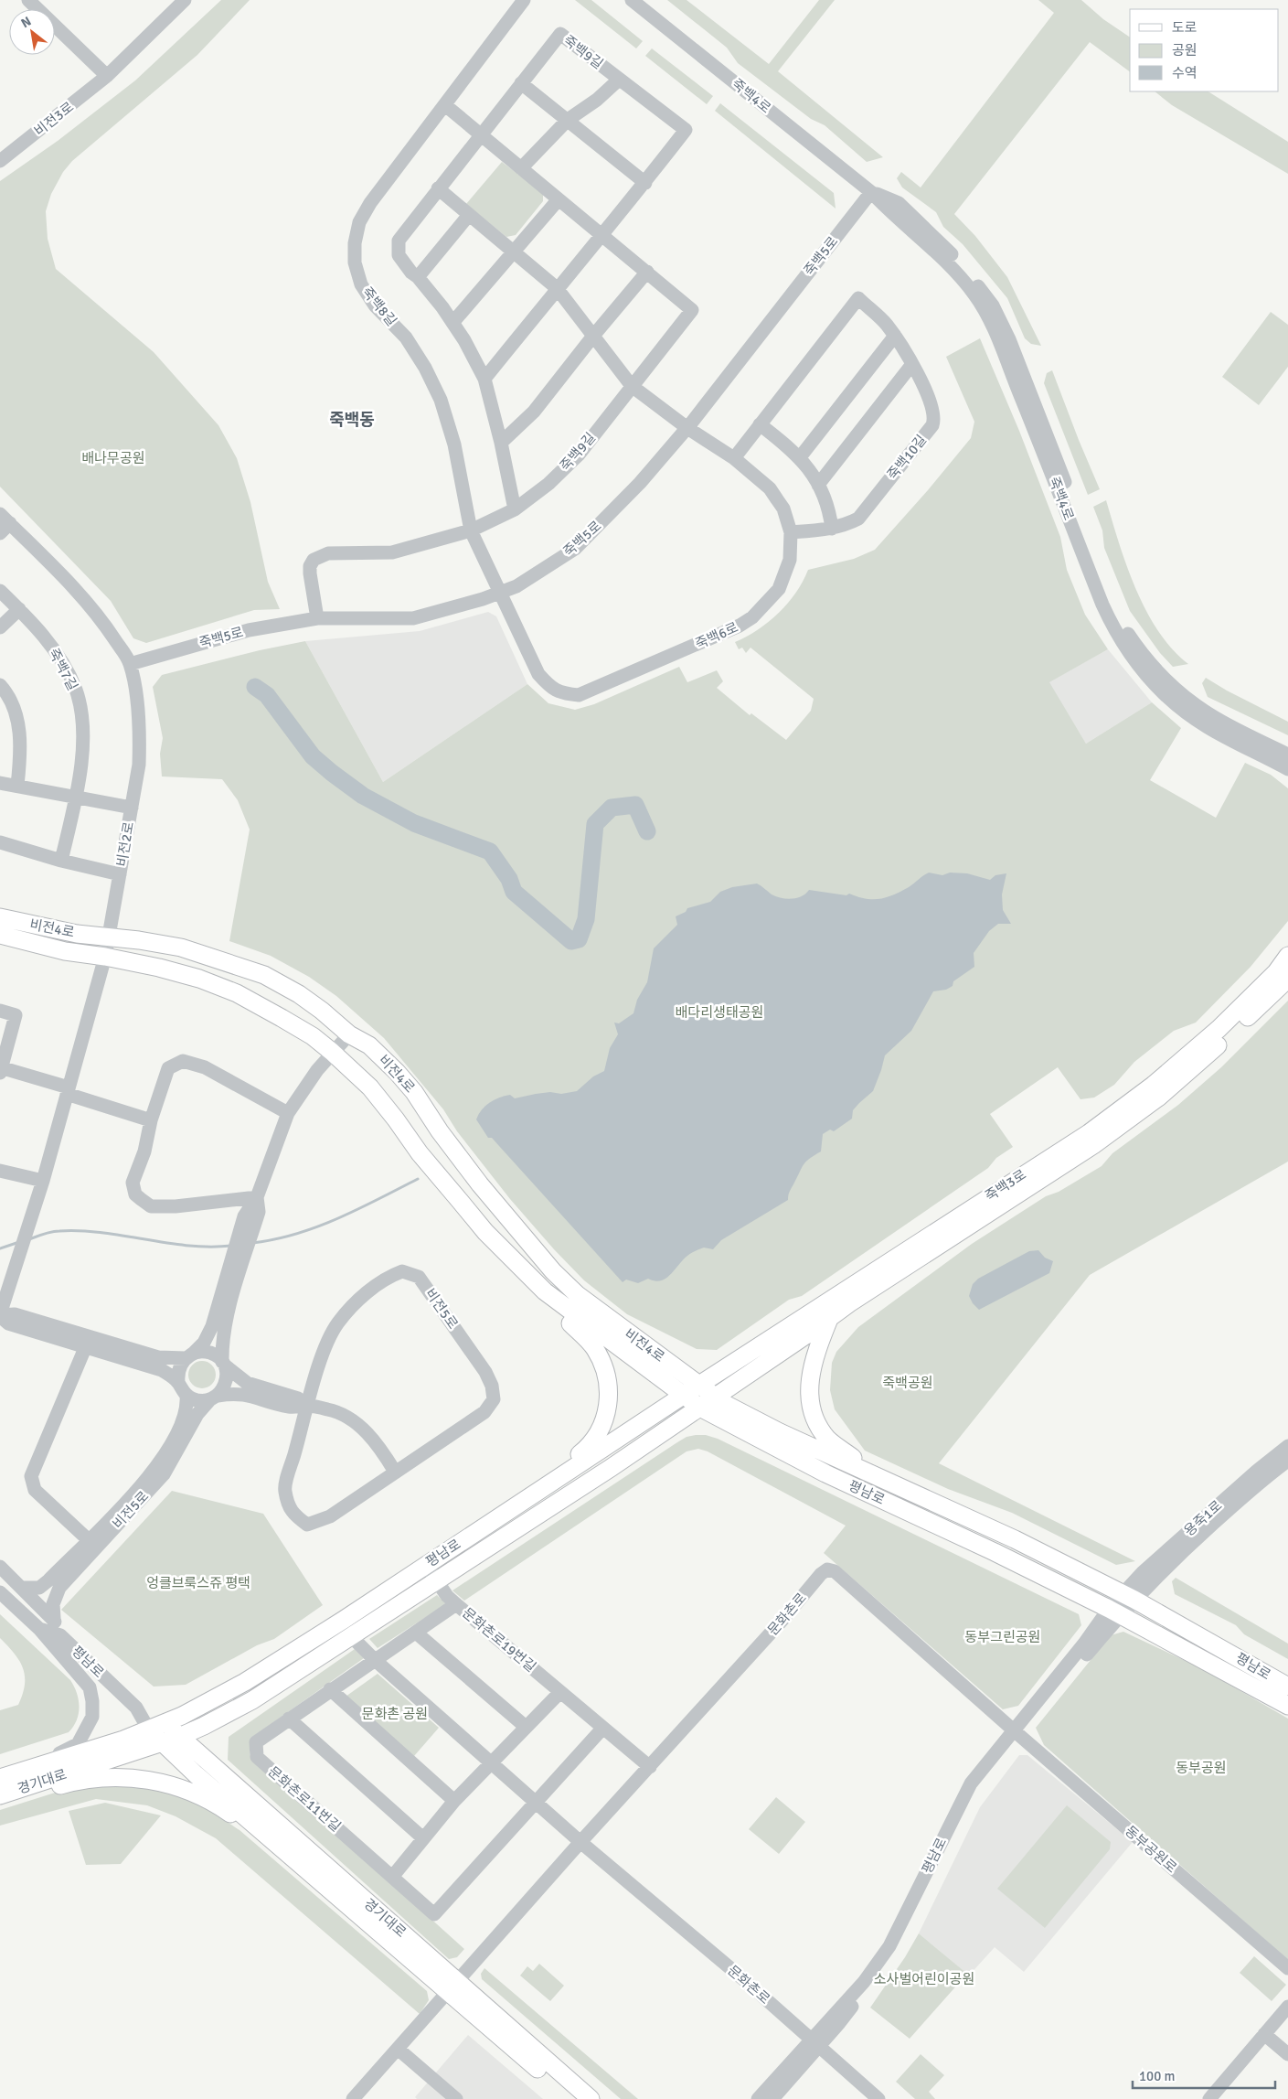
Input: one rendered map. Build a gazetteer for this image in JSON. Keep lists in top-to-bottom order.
{
  "streets": {
    "main road": [
      "비전4로",
      "죽백3로",
      "평남로",
      "경기대로"
    ],
    "street": [
      "죽백9길",
      "죽백4로",
      "비전3로",
      "죽백5로",
      "죽백8길",
      "죽백10길",
      "죽백6로",
      "죽백7길",
      "비전2로",
      "비전5로",
      "용죽1로",
      "문화촌로",
      "문화촌로19번길",
      "문화촌로11번길",
      "동부공원로"
    ]
  },
  "crossings": [
    ["죽백9길", "죽백5로"],
    ["죽백9길", "죽백8길"],
    ["죽백4로", "죽백5로"],
    ["죽백5로", "죽백8길"],
    ["죽백5로", "죽백6로"],
    ["죽백5로", "비전2로"],
    ["죽백8길", "죽백6로"],
    ["죽백10길", "죽백6로"],
    ["비전2로", "비전4로"],
    ["비전4로", "죽백3로"],
    ["비전4로", "평남로"],
    ["죽백3로", "평남로"],
    ["비전5로", "평남로"],
    ["평남로", "용죽1로"],
    ["평남로", "문화촌로"],
    ["평남로", "경기대로"],
    ["평남로", "동부공원로"],
    ["문화촌로", "문화촌로19번길"],
    ["문화촌로", "경기대로"],
    ["문화촌로", "동부공원로"],
    ["문화촌로19번길", "문화촌로11번길"]
  ],
  "districts": ["죽백동"],
  "parks": [
    "배나무공원",
    "배다리생태공원",
    "죽백공원",
    "엉클브룩스쥬 평택",
    "동부그린공원",
    "문화촌 공원",
    "동부공원",
    "소사벌어린이공원"
  ],
  "legend": ["도로", "공원", "수역"],
  "scale_bar": "100 m",
  "north": "top left"
}
